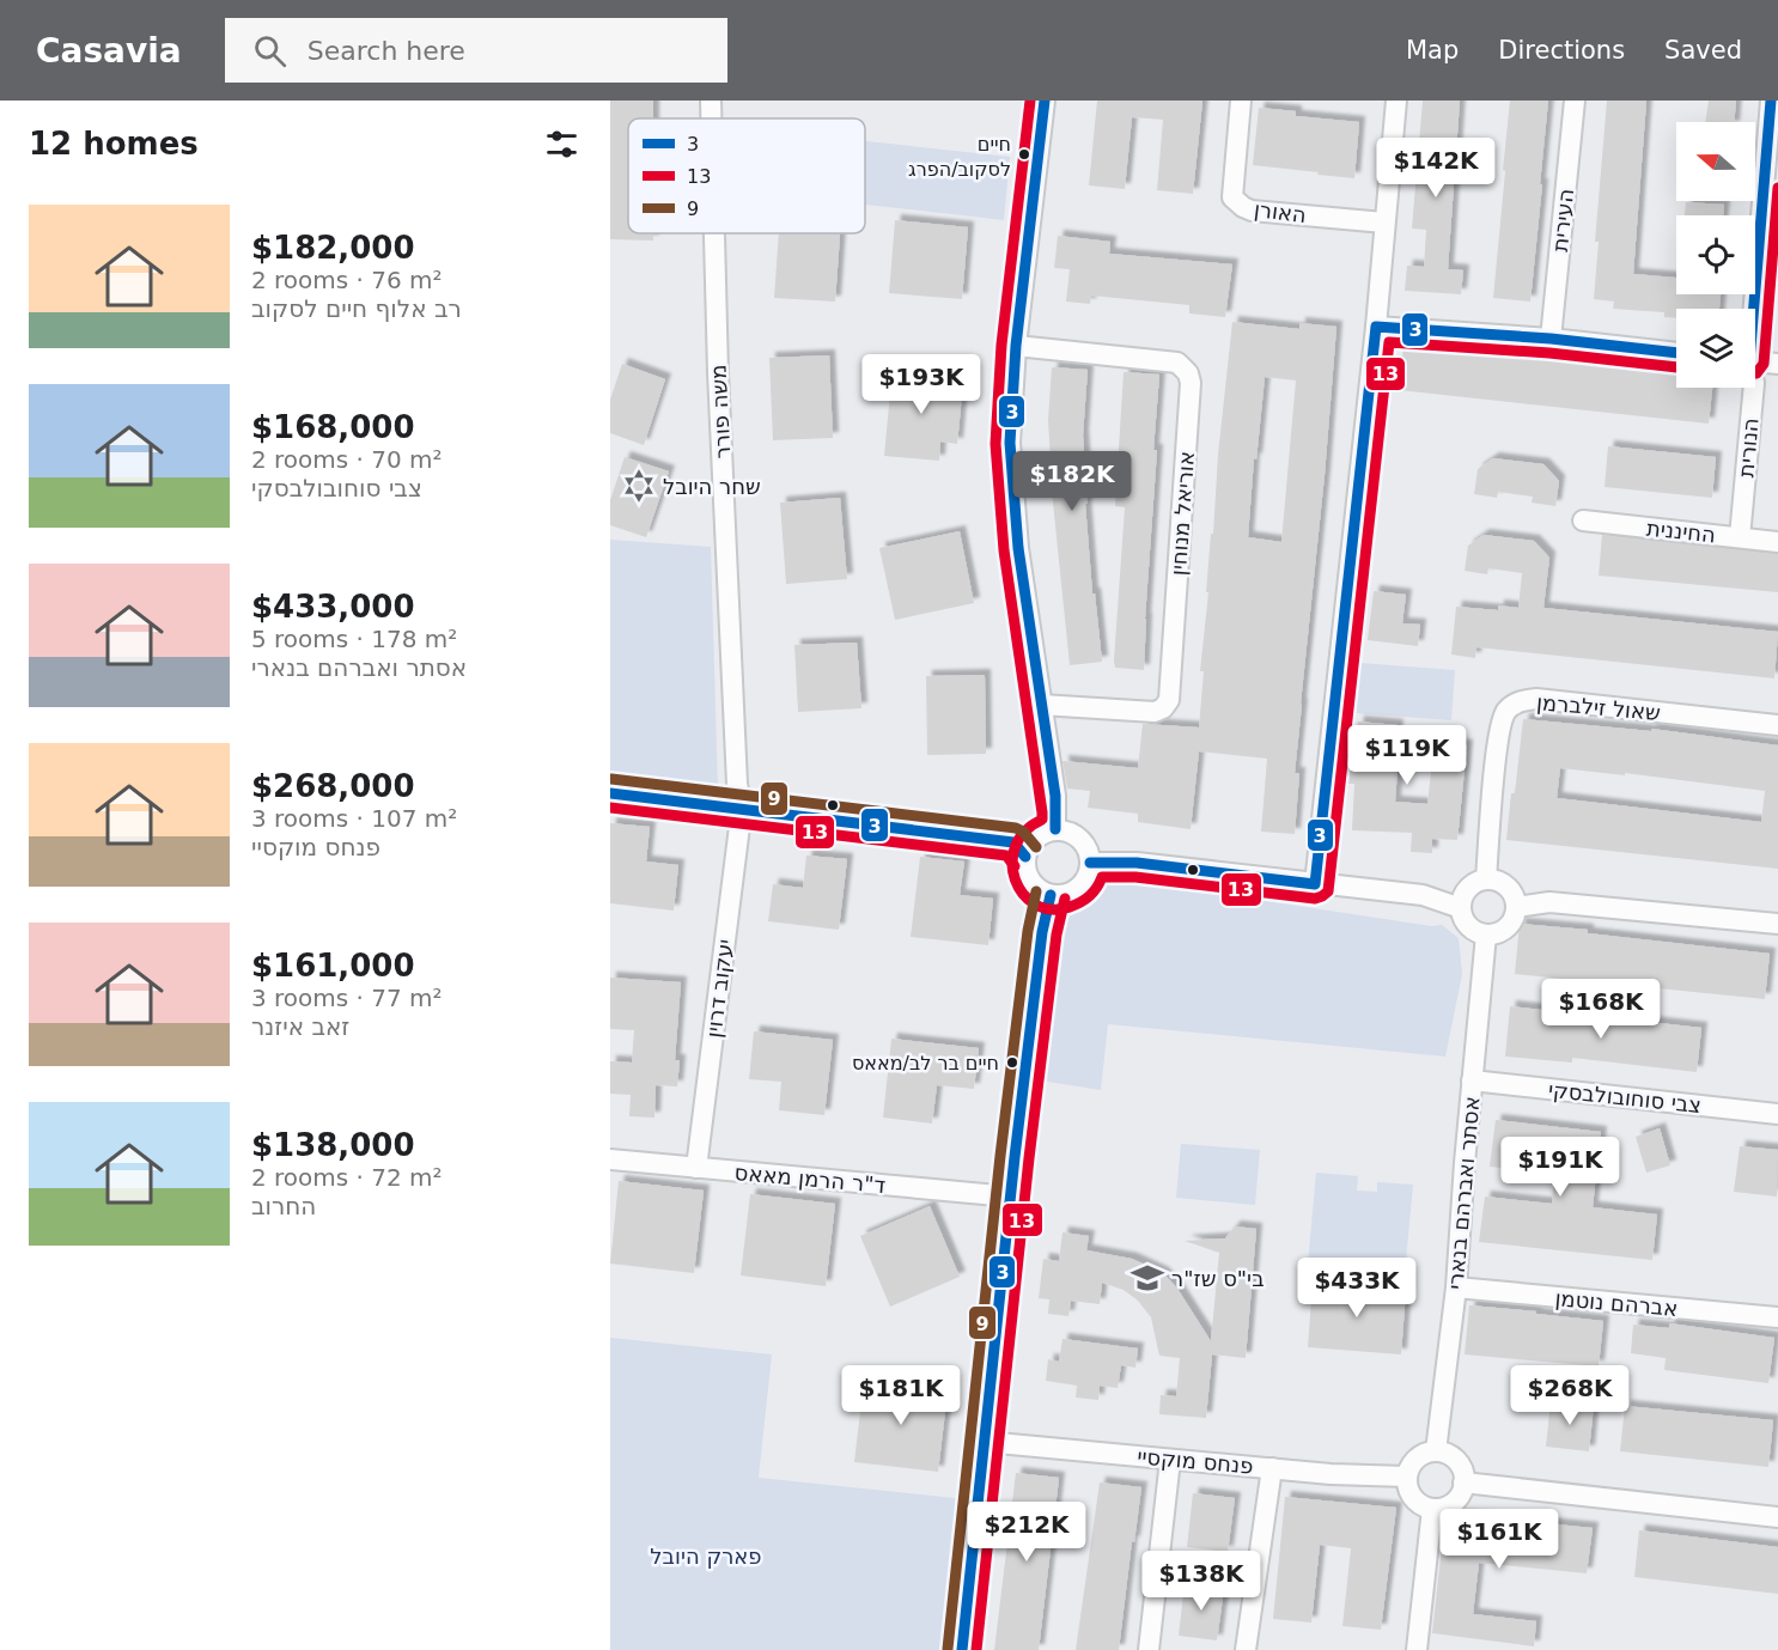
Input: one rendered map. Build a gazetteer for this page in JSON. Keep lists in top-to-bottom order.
{
  "streets": {
    "street": [
      "האורן",
      "העירית",
      "משה פורר",
      "הנורית",
      "אוריאל מנוחין",
      "החיננית",
      "שאול זילברמן",
      "יעקוב דרוין",
      "צבי סוחובולבסקי",
      "ד\"ר הרמן מאאס",
      "אסתר ואברהם בנארי",
      "אברהם נוטמן",
      "פנחס מוקסיי"
    ]
  },
  "crossings": [
    ["משה פורר", "יעקוב דרוין"],
    ["הנורית", "החיננית"],
    ["שאול זילברמן", "אסתר ואברהם בנארי"],
    ["יעקוב דרוין", "ד\"ר הרמן מאאס"],
    ["צבי סוחובולבסקי", "אסתר ואברהם בנארי"],
    ["אסתר ואברהם בנארי", "אברהם נוטמן"],
    ["אסתר ואברהם בנארי", "פנחס מוקסיי"]
  ],
  "parks": ["פארק היובל"],
  "places": {
    "other": ["חיים לסקוב/הפרג", "חיים בר לב/מאאס"],
    "synagogue": ["שחר היובל"],
    "school or university": ["בי\"ס שז\"ר"]
  },
  "lines": ["transit line 3", "transit line 13", "transit line 9"],
  "legend": ["3", "13", "9"],
  "north": "left",
  "page": {
    "header": "Casavia",
    "search": "Search here",
    "nav": ["Map", "Directions", "Saved"],
    "heading": "12 homes",
    "price": [
      "$142K",
      "$193K",
      "$182K",
      "$119K",
      "$168K",
      "$191K",
      "$433K",
      "$181K",
      "$268K",
      "$212K",
      "$161K",
      "$138K"
    ],
    "list": [
      {
        "name": "$182,000",
        "note": "2 rooms · 76 m² · רב אלוף חיים לסקוב"
      },
      {
        "name": "$168,000",
        "note": "2 rooms · 70 m² · צבי סוחובולבסקי"
      },
      {
        "name": "$433,000",
        "note": "5 rooms · 178 m² · אסתר ואברהם בנארי"
      },
      {
        "name": "$268,000",
        "note": "3 rooms · 107 m² · פנחס מוקסיי"
      },
      {
        "name": "$161,000",
        "note": "3 rooms · 77 m² · זאב איזנר"
      },
      {
        "name": "$138,000",
        "note": "2 rooms · 72 m² · החרוב"
      }
    ]
  }
}
